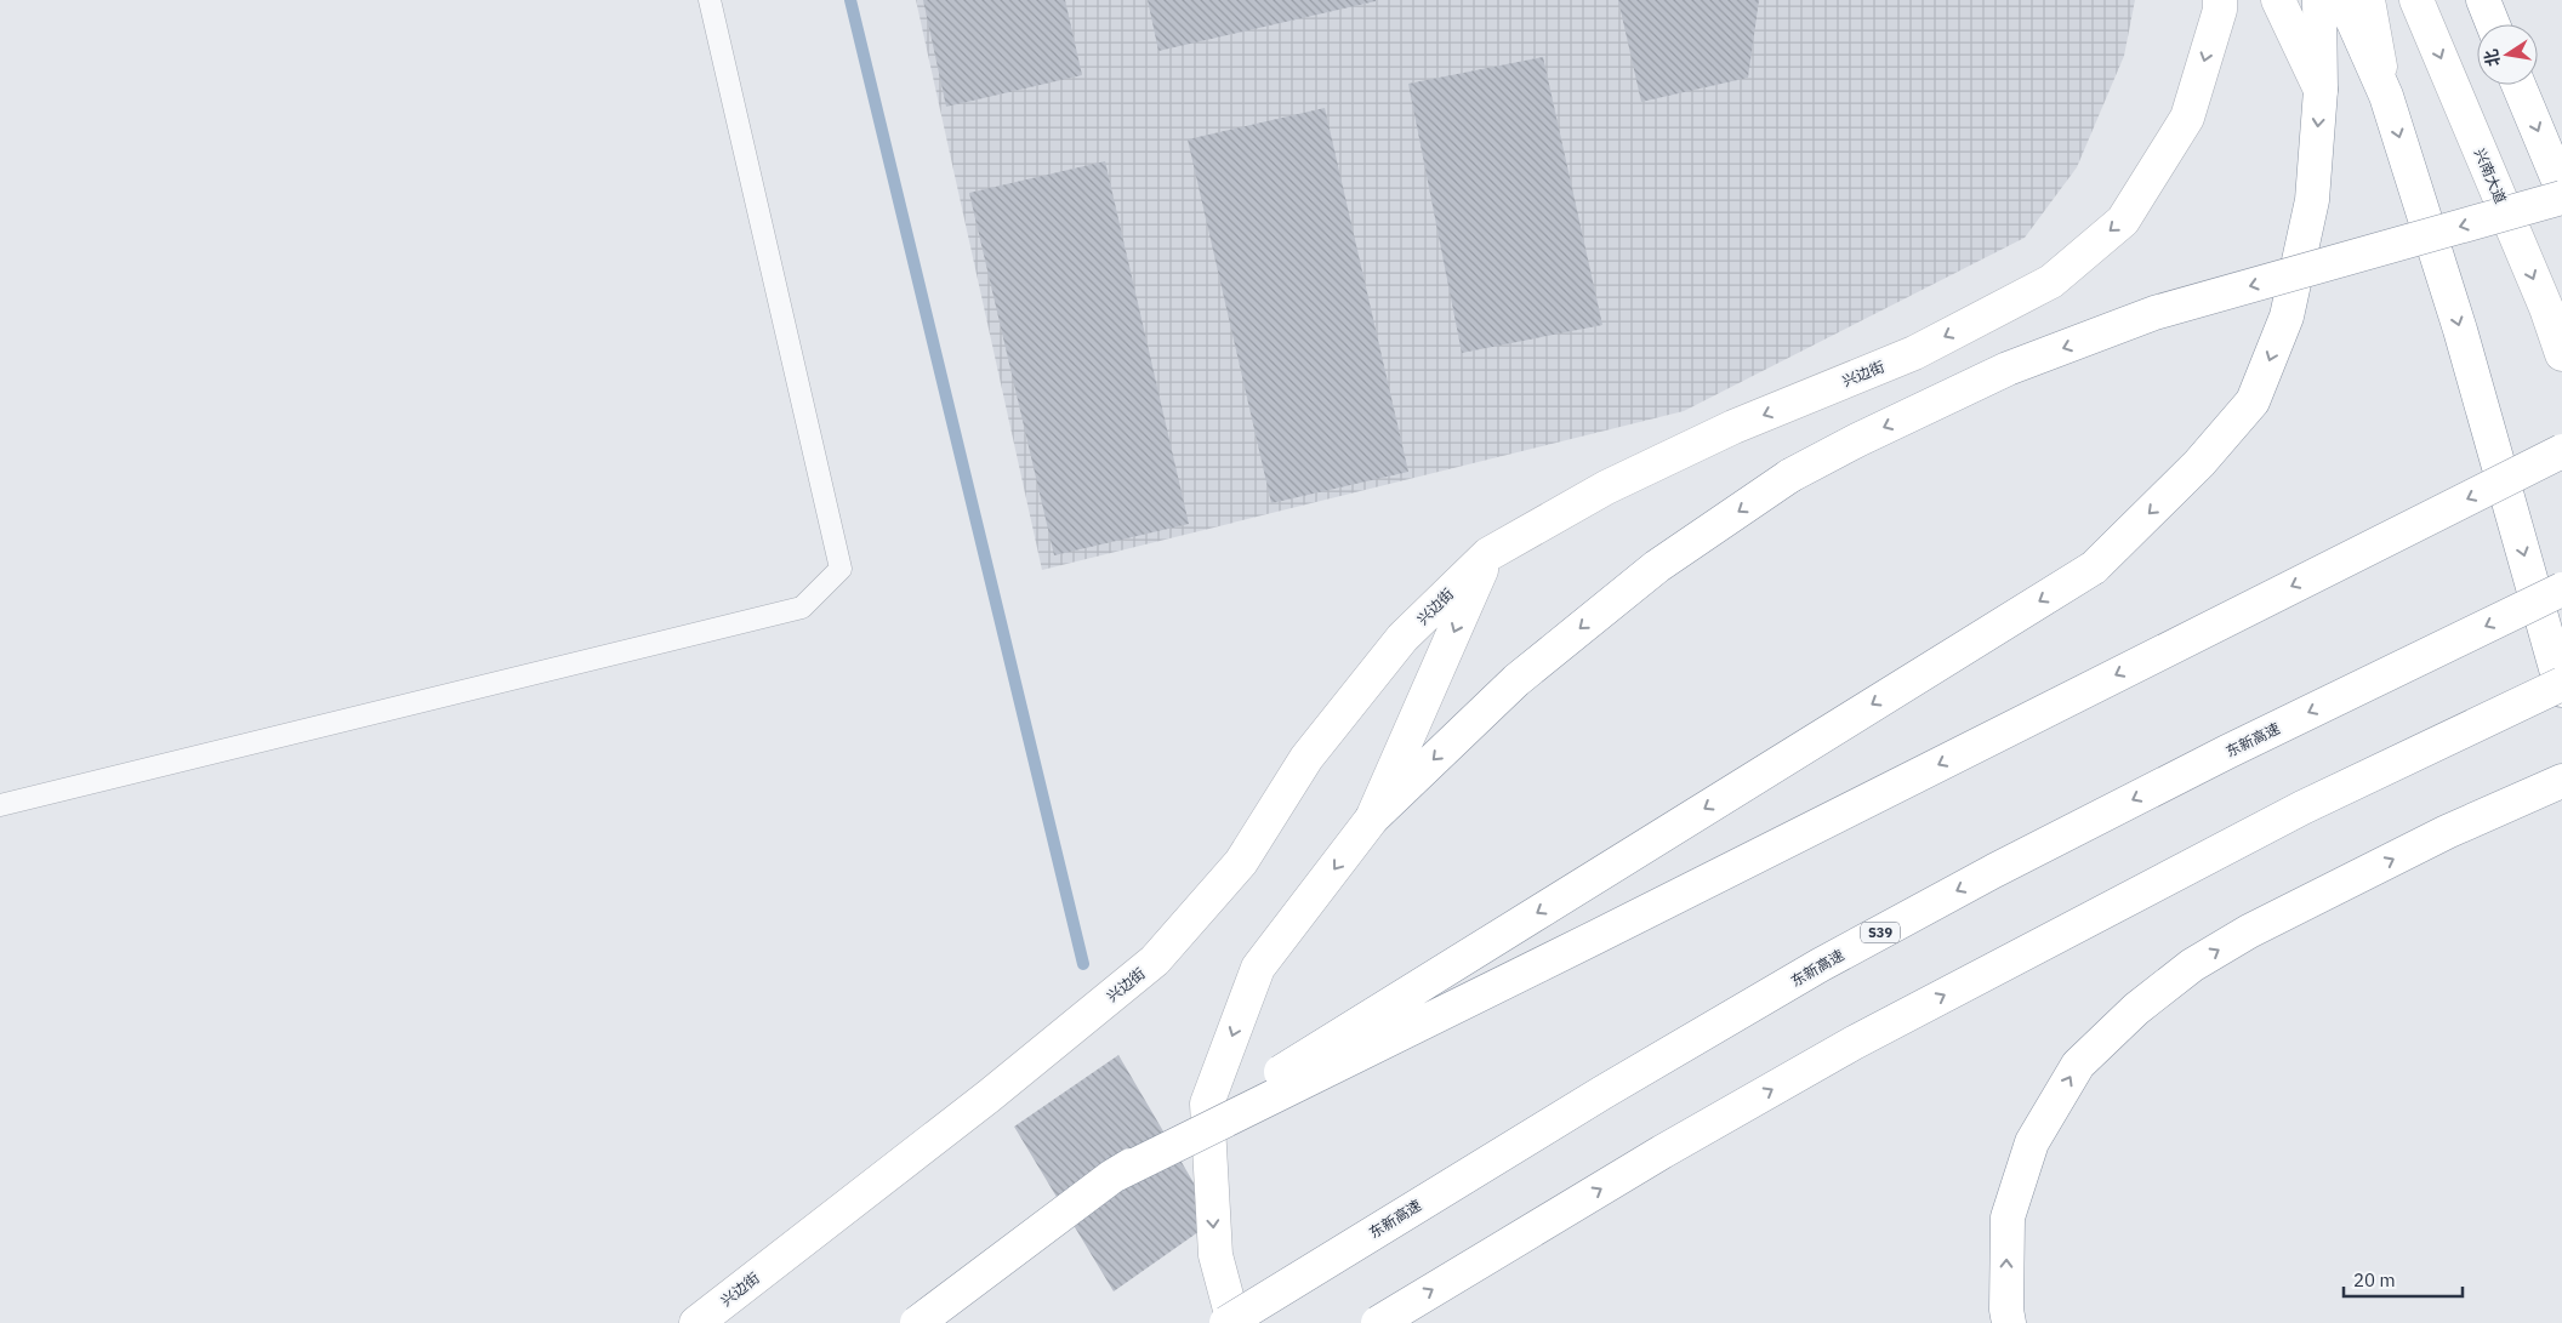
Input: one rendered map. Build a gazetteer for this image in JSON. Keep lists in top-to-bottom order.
{
  "streets": {
    "main road": [
      "兴南大道",
      "兴边街",
      "东新高速",
      "S39"
    ]
  },
  "scale_bar": "20 m",
  "north": "left"
}
